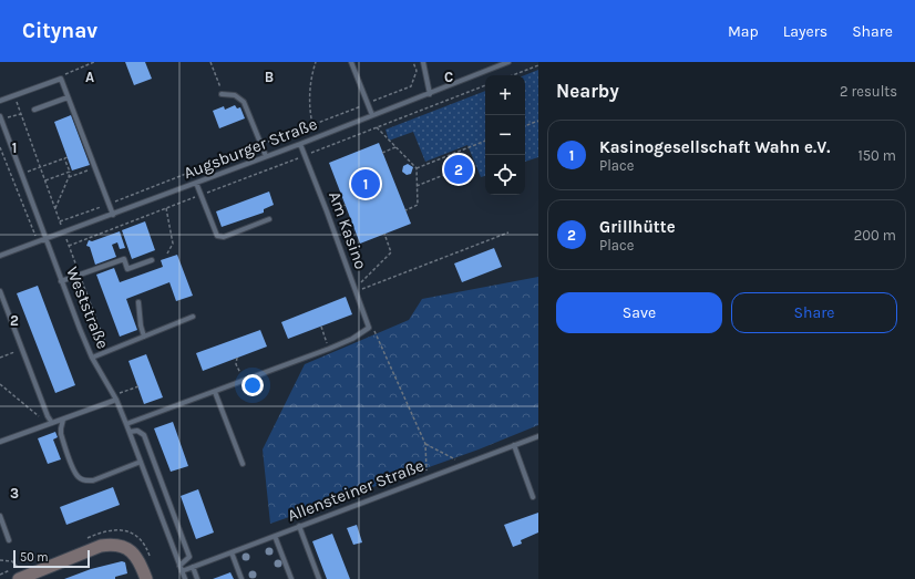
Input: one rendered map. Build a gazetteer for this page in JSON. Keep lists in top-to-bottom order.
{
  "streets": {
    "lane": [
      "Augsburger Straße",
      "Am Kasino",
      "Weststraße",
      "Allensteiner Straße"
    ]
  },
  "crossings": [
    ["Augsburger Straße", "Am Kasino"],
    ["Augsburger Straße", "Weststraße"],
    ["Weststraße", "Allensteiner Straße"]
  ],
  "scale_bar": "50 m",
  "page": {
    "header": "Citynav",
    "nav": ["Map", "Layers", "Share"],
    "heading": ["Nearby", "2 results"],
    "map_buttons": ["+", "−"],
    "list": [
      {
        "mark": "1",
        "name": "Kasinogesellschaft Wahn e.V.",
        "note": "Place",
        "value": "150 m"
      },
      {
        "mark": "2",
        "name": "Grillhütte",
        "note": "Place",
        "value": "200 m"
      }
    ],
    "pins": ["2", "1"],
    "buttons": ["Save", "Share"],
    "scale": "50 m"
  },
  "grid": {
    "columns": ["A", "B", "C"],
    "rows": ["1", "2", "3"]
  }
}
